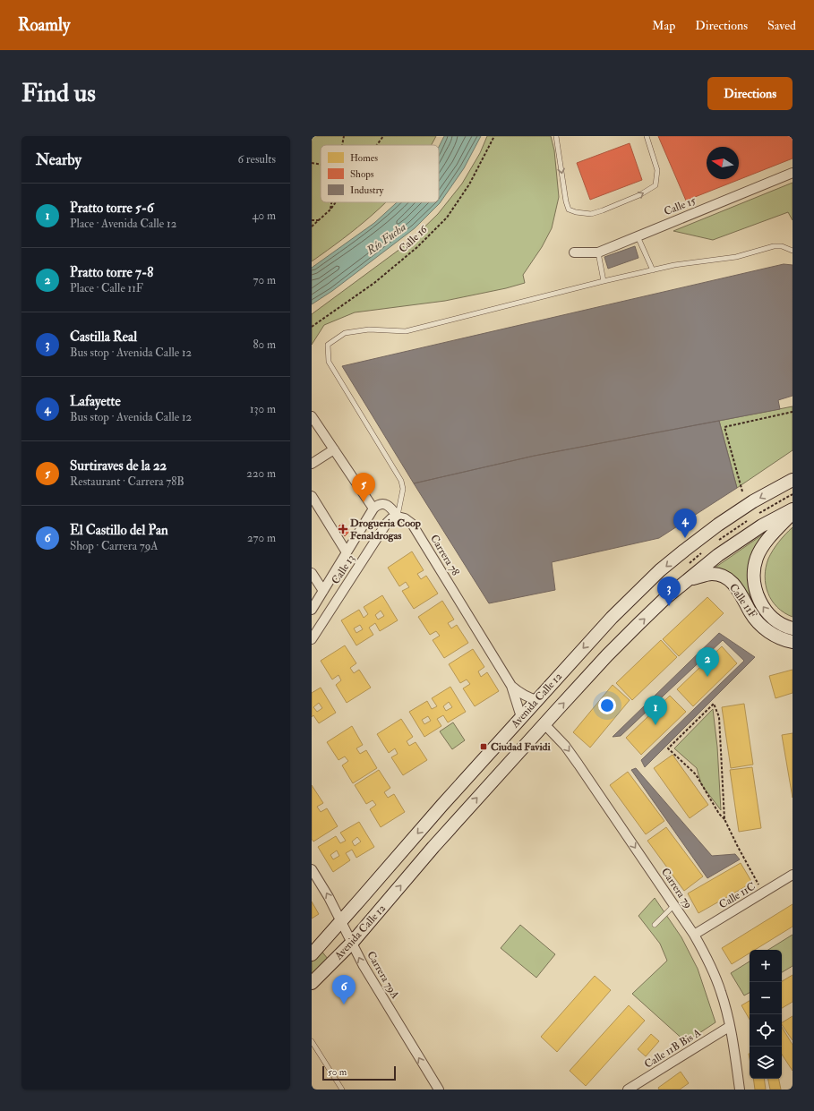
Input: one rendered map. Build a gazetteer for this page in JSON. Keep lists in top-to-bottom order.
{
  "streets": {
    "main road": ["Calle 11F", "Avenida Calle 12"],
    "street": [
      "Calle 15",
      "Carrera 78",
      "Calle 13",
      "Carrera 79",
      "Calle 11C",
      "Carrera 79A",
      "Calle 11B Bis A"
    ],
    "path": ["Calle 16"]
  },
  "crossings": [
    ["Carrera 78", "Calle 13"],
    ["Carrera 78", "Avenida Calle 12"],
    ["Calle 11F", "Avenida Calle 12"],
    ["Avenida Calle 12", "Carrera 79"],
    ["Avenida Calle 12", "Carrera 79A"],
    ["Carrera 79", "Calle 11C"],
    ["Carrera 79", "Calle 11B Bis A"]
  ],
  "one_way": ["Carrera 79", "Carrera 79A"],
  "water": ["Río Fucha"],
  "places": {
    "health": ["Drogueria Coop Fenaldrogas"],
    "transit": ["Ciudad Favidi"]
  },
  "legend": ["Homes", "Shops", "Industry"],
  "scale_bar": "50 m",
  "north": "left",
  "page": {
    "header": "Roamly",
    "nav": ["Map", "Directions", "Saved"],
    "buttons": "Directions",
    "title": "Find us",
    "heading": ["Nearby", "6 results"],
    "list": [
      {
        "mark": "1",
        "name": "Pratto torre 5-6",
        "note": "Place · Avenida Calle 12",
        "value": "40 m"
      },
      {
        "mark": "2",
        "name": "Pratto torre 7-8",
        "note": "Place · Calle 11F",
        "value": "70 m"
      },
      {
        "mark": "3",
        "name": "Castilla Real",
        "note": "Bus stop · Avenida Calle 12",
        "value": "80 m"
      },
      {
        "mark": "4",
        "name": "Lafayette",
        "note": "Bus stop · Avenida Calle 12",
        "value": "130 m"
      },
      {
        "mark": "5",
        "name": "Surtiraves de la 22",
        "note": "Restaurant · Carrera 78B",
        "value": "220 m"
      },
      {
        "mark": "6",
        "name": "El Castillo del Pan",
        "note": "Shop · Carrera 79A",
        "value": "270 m"
      }
    ],
    "pins": [
      "5",
      "4",
      "3",
      "2",
      "1",
      "6"
    ],
    "map_buttons": ["+", "−"],
    "scale": "50 m"
  }
}
